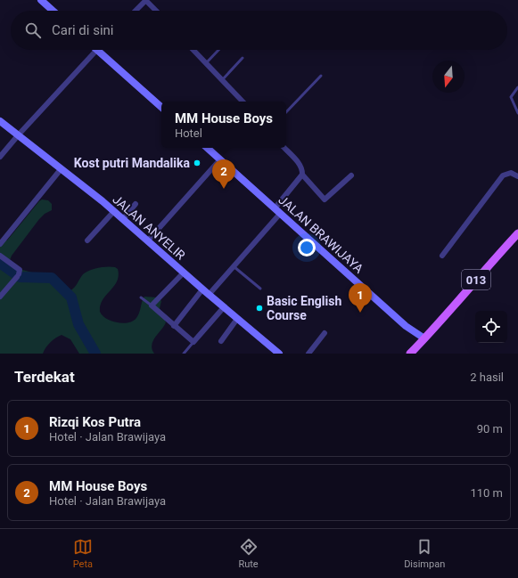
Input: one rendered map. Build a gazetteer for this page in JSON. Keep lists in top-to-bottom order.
{
  "streets": {
    "main road": ["JALAN ANYELIR", "JALAN BRAWIJAYA", "013"]
  },
  "crossings": [
    ["JALAN BRAWIJAYA", "013"]
  ],
  "places": ["Kost putri Mandalika", "Basic English Course"],
  "north": "bottom",
  "page": {
    "search": "Cari di sini",
    "popup": ["MM House Boys", "Hotel"],
    "pins": ["2", "1"],
    "heading": ["Terdekat", "2 hasil"],
    "list": [
      {
        "mark": "1",
        "name": "Rizqi Kos Putra",
        "note": "Hotel · Jalan Brawijaya",
        "value": "90 m"
      },
      {
        "mark": "2",
        "name": "MM House Boys",
        "note": "Hotel · Jalan Brawijaya",
        "value": "110 m"
      }
    ],
    "nav": ["Peta", "Rute", "Disimpan"]
  }
}
